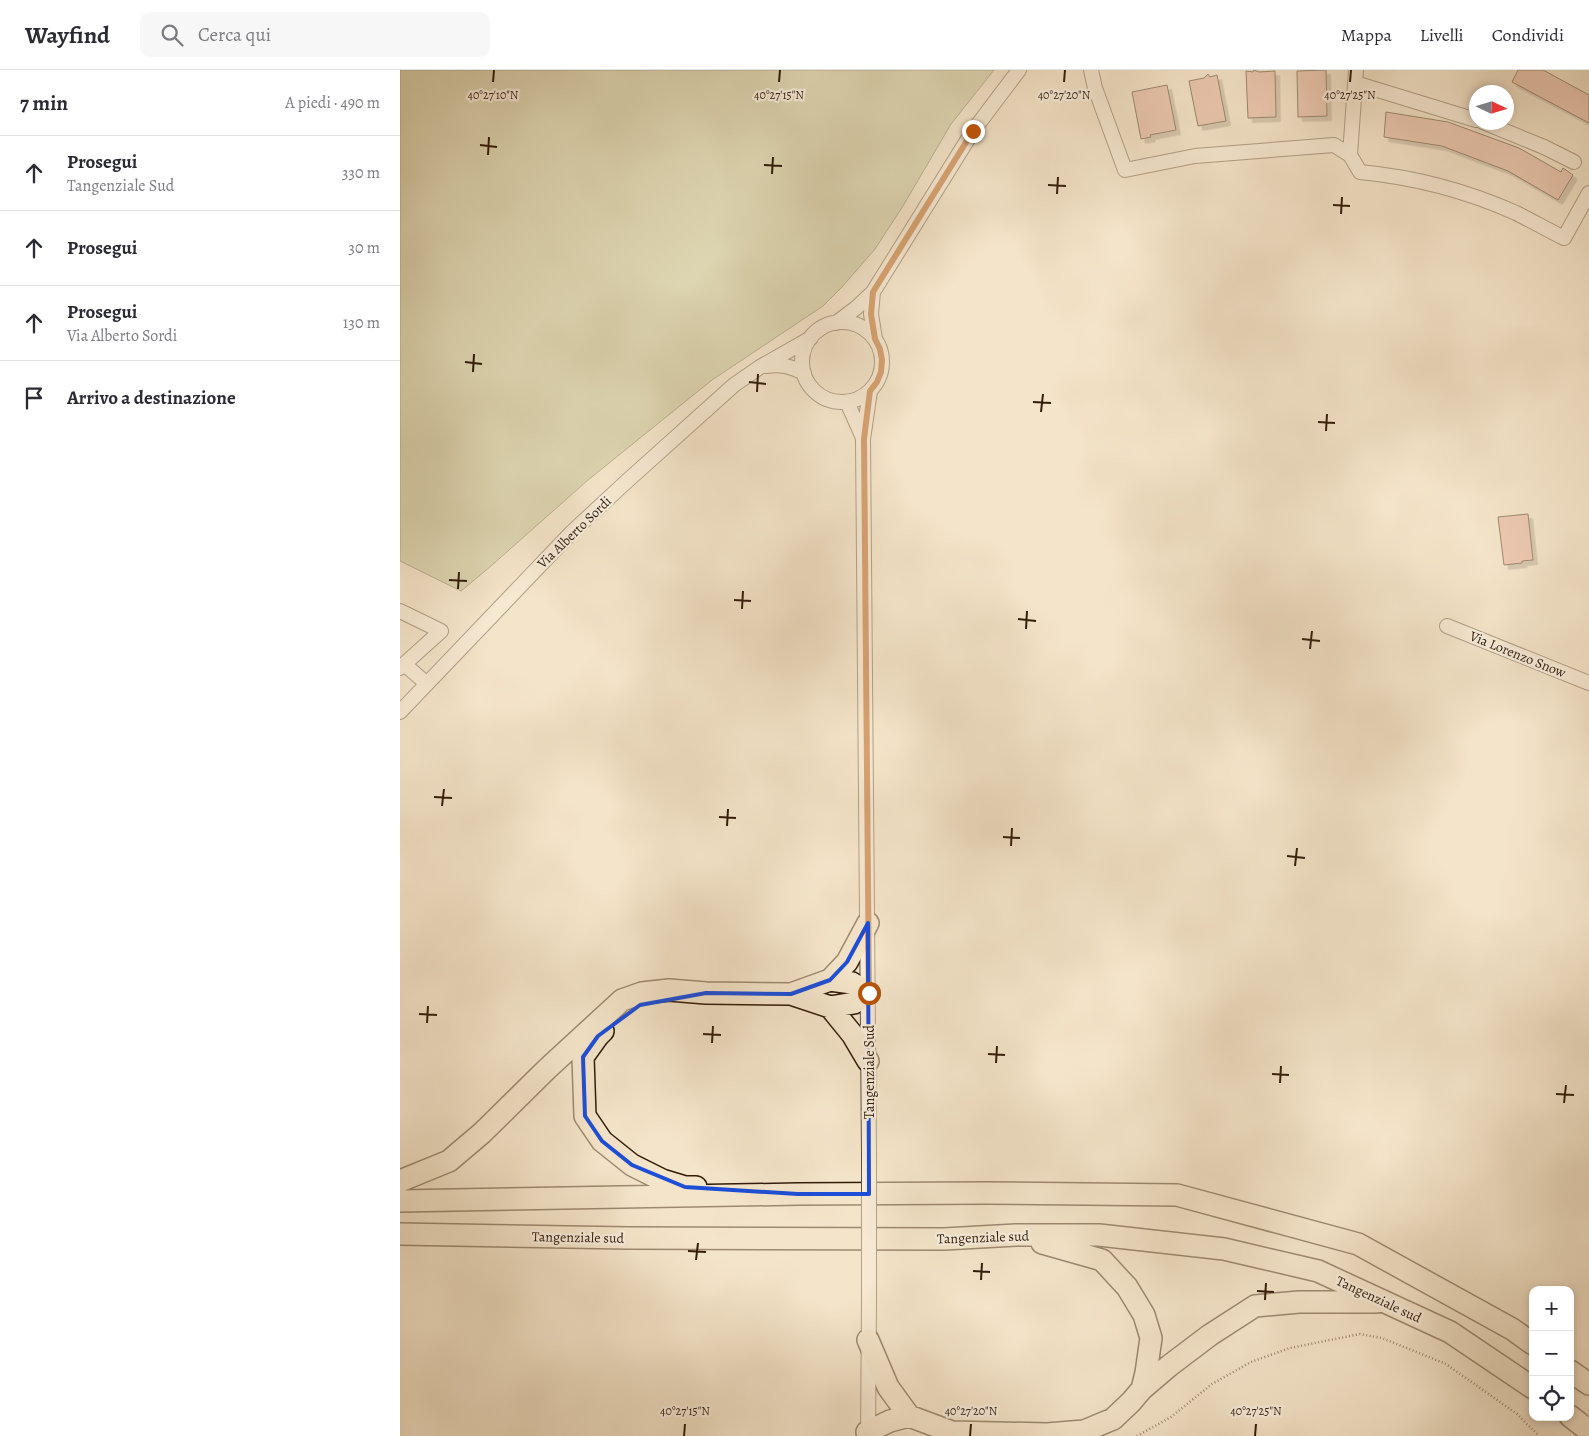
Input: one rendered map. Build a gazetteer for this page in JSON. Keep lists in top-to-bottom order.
{
  "streets": {
    "highway": ["Tangenziale sud"],
    "street": ["Via Alberto Sordi", "Via Lorenzo Snow", "Tangenziale Sud"]
  },
  "crossings": [
    ["Via Alberto Sordi", "Tangenziale Sud"]
  ],
  "north": "right",
  "page": {
    "header": "Wayfind",
    "search": "Cerca qui",
    "nav": ["Mappa", "Livelli", "Condividi"],
    "heading": ["7 min", "A piedi · 490 m"],
    "list": [
      ["Prosegui", "Tangenziale Sud", "330 m"],
      ["Prosegui", "30 m"],
      ["Prosegui", "Via Alberto Sordi", "130 m"],
      "Arrivo a destinazione"
    ],
    "map_buttons": ["+", "−"]
  },
  "coordinates": [
    "40°27'15\"N",
    "40°27'20\"N",
    "40°27'25\"N",
    "40°27'10\"N"
  ]
}
